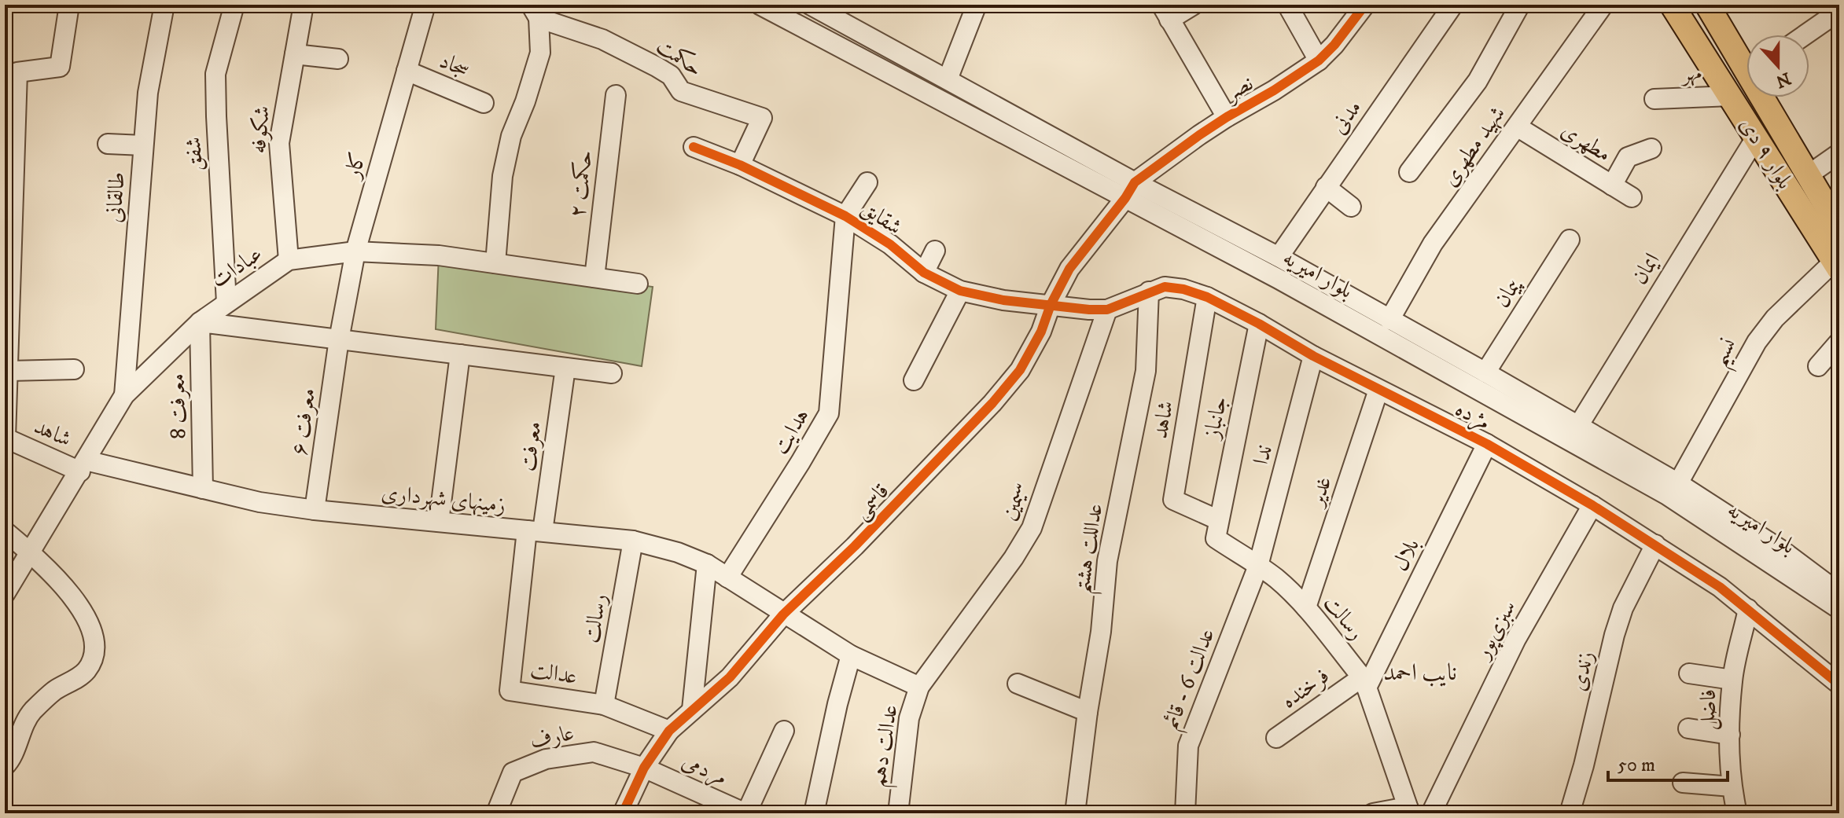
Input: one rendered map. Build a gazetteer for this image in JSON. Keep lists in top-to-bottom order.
{
  "streets": {
    "main road": ["بلوار ۹ دی"],
    "street": [
      "حکمت",
      "سجاد",
      "مهر",
      "نصر",
      "مدنی",
      "شکوفه",
      "مطهری",
      "شهید مطهری",
      "شفق",
      "کار",
      "حکمت ۲",
      "طالقانی",
      "شقایق",
      "عبادات",
      "ایمان",
      "بلوار امیریه",
      "پیمان",
      "نسیم",
      "معرفت 8",
      "مژده",
      "جانباز",
      "شاهد",
      "معرفت ۶",
      "هدایت",
      "معرفت",
      "ندا",
      "غدیر",
      "زمینهای شهرداری",
      "قاسمی",
      "سیمین",
      "عداللت هشتم",
      "بلال",
      "رسالت",
      "سبزی‌پور",
      "زندی",
      "عدالت",
      "عدالت 6 - قائم",
      "فرخنده",
      "فاضل",
      "عارف",
      "عدالت دهم",
      "مردمی"
    ]
  },
  "crossings": [
    ["حکمت", "شقایق"],
    ["سجاد", "کار"],
    ["مهر", "بلوار ۹ دی"],
    ["نصر", "بلوار امیریه"],
    ["نصر", "قاسمی"],
    ["مدنی", "بلوار امیریه"],
    ["شکوفه", "عبادات"],
    ["مطهری", "شهید مطهری"],
    ["شهید مطهری", "بلوار امیریه"],
    ["بلوار ۹ دی", "ایمان"],
    ["بلوار ۹ دی", "نسیم"],
    ["شفق", "عبادات"],
    ["کار", "عبادات"],
    ["کار", "معرفت ۶"],
    ["حکمت ۲", "عبادات"],
    ["طالقانی", "عبادات"],
    ["شقایق", "مژده"],
    ["شقایق", "هدایت"],
    ["شقایق", "قاسمی"],
    ["عبادات", "معرفت 8"],
    ["عبادات", "شاهد"],
    ["عبادات", "زمینهای شهرداری"],
    ["ایمان", "بلوار امیریه"],
    ["بلوار امیریه", "پیمان"],
    ["بلوار امیریه", "نسیم"],
    ["بلوار امیریه", "قاسمی"],
    ["معرفت 8", "زمینهای شهرداری"],
    ["مژده", "جانباز"],
    ["مژده", "شاهد"],
    ["مژده", "ندا"],
    ["مژده", "غدیر"],
    ["مژده", "قاسمی"],
    ["مژده", "سیمین"],
    ["مژده", "عداللت هشتم"],
    ["مژده", "بلال"],
    ["مژده", "سبزی‌پور"],
    ["مژده", "زندی"],
    ["مژده", "فاضل"],
    ["جانباز", "شاهد"],
    ["جانباز", "رسالت"],
    ["شاهد", "زمینهای شهرداری"],
    ["شاهد", "رسالت"],
    ["معرفت ۶", "زمینهای شهرداری"],
    ["هدایت", "زمینهای شهرداری"],
    ["معرفت", "زمینهای شهرداری"],
    ["معرفت", "عدالت"],
    ["ندا", "رسالت"],
    ["ندا", "عدالت 6 - قائم"],
    ["غدیر", "رسالت"],
    ["زمینهای شهرداری", "قاسمی"],
    ["زمینهای شهرداری", "سیمین"],
    ["زمینهای شهرداری", "رسالت"],
    ["زمینهای شهرداری", "عدالت"],
    ["زمینهای شهرداری", "عدالت دهم"],
    ["قاسمی", "عدالت"],
    ["قاسمی", "عارف"],
    ["قاسمی", "مردمی"],
    ["سیمین", "عدالت دهم"],
    ["بلال", "رسالت"],
    ["بلال", "فرخنده"],
    ["رسالت", "عدالت"],
    ["رسالت", "عدالت 6 - قائم"],
    ["رسالت", "فرخنده"],
    ["عارف", "مردمی"]
  ],
  "districts": ["نایب احمد"],
  "scale_bar": "50 m",
  "north": "bottom"
}
